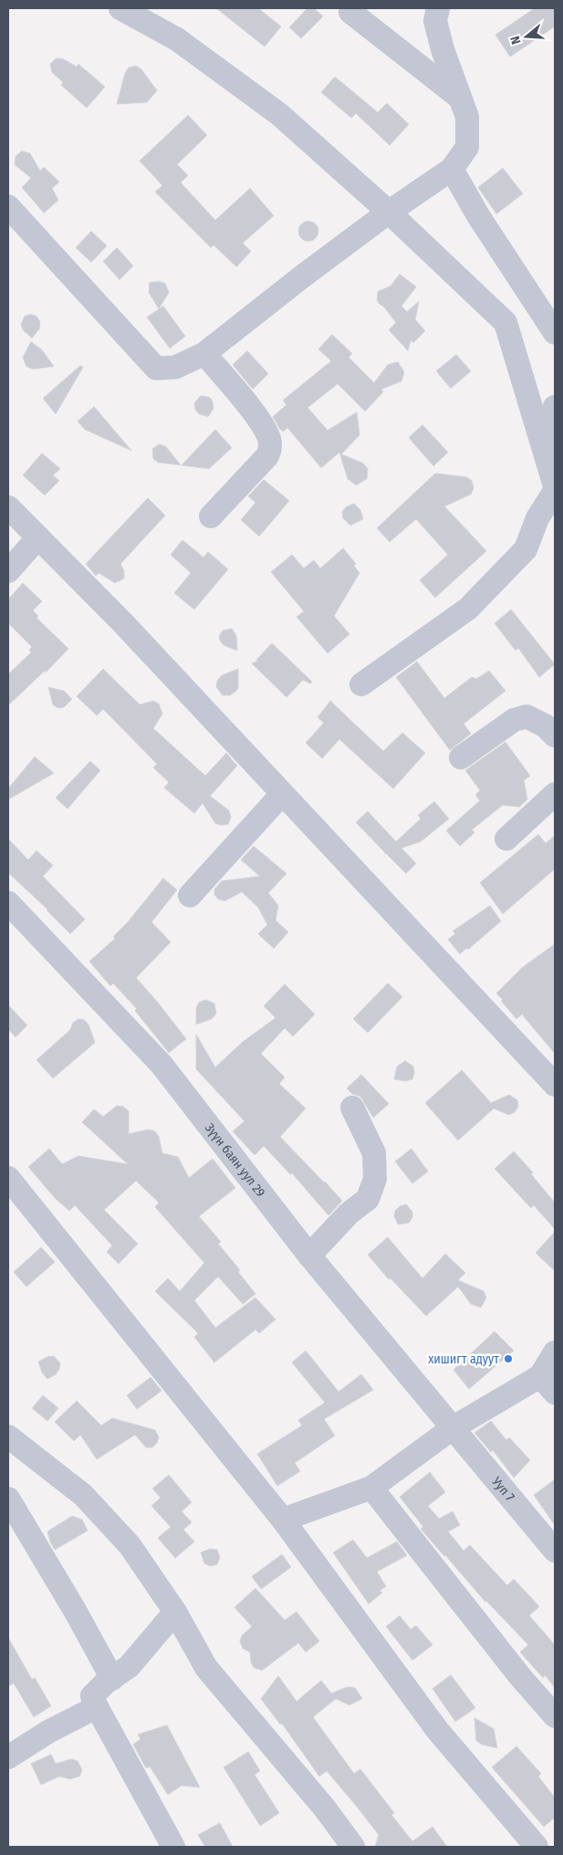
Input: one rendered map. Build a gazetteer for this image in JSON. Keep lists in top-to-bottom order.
{
  "streets": {
    "street": ["Зүүн баян уул 29", "Ууп 7"]
  },
  "crossings": [
    ["Зүүн баян уул 29", "Ууп 7"]
  ],
  "places": ["хишигт адуут"],
  "north": "left"
}
